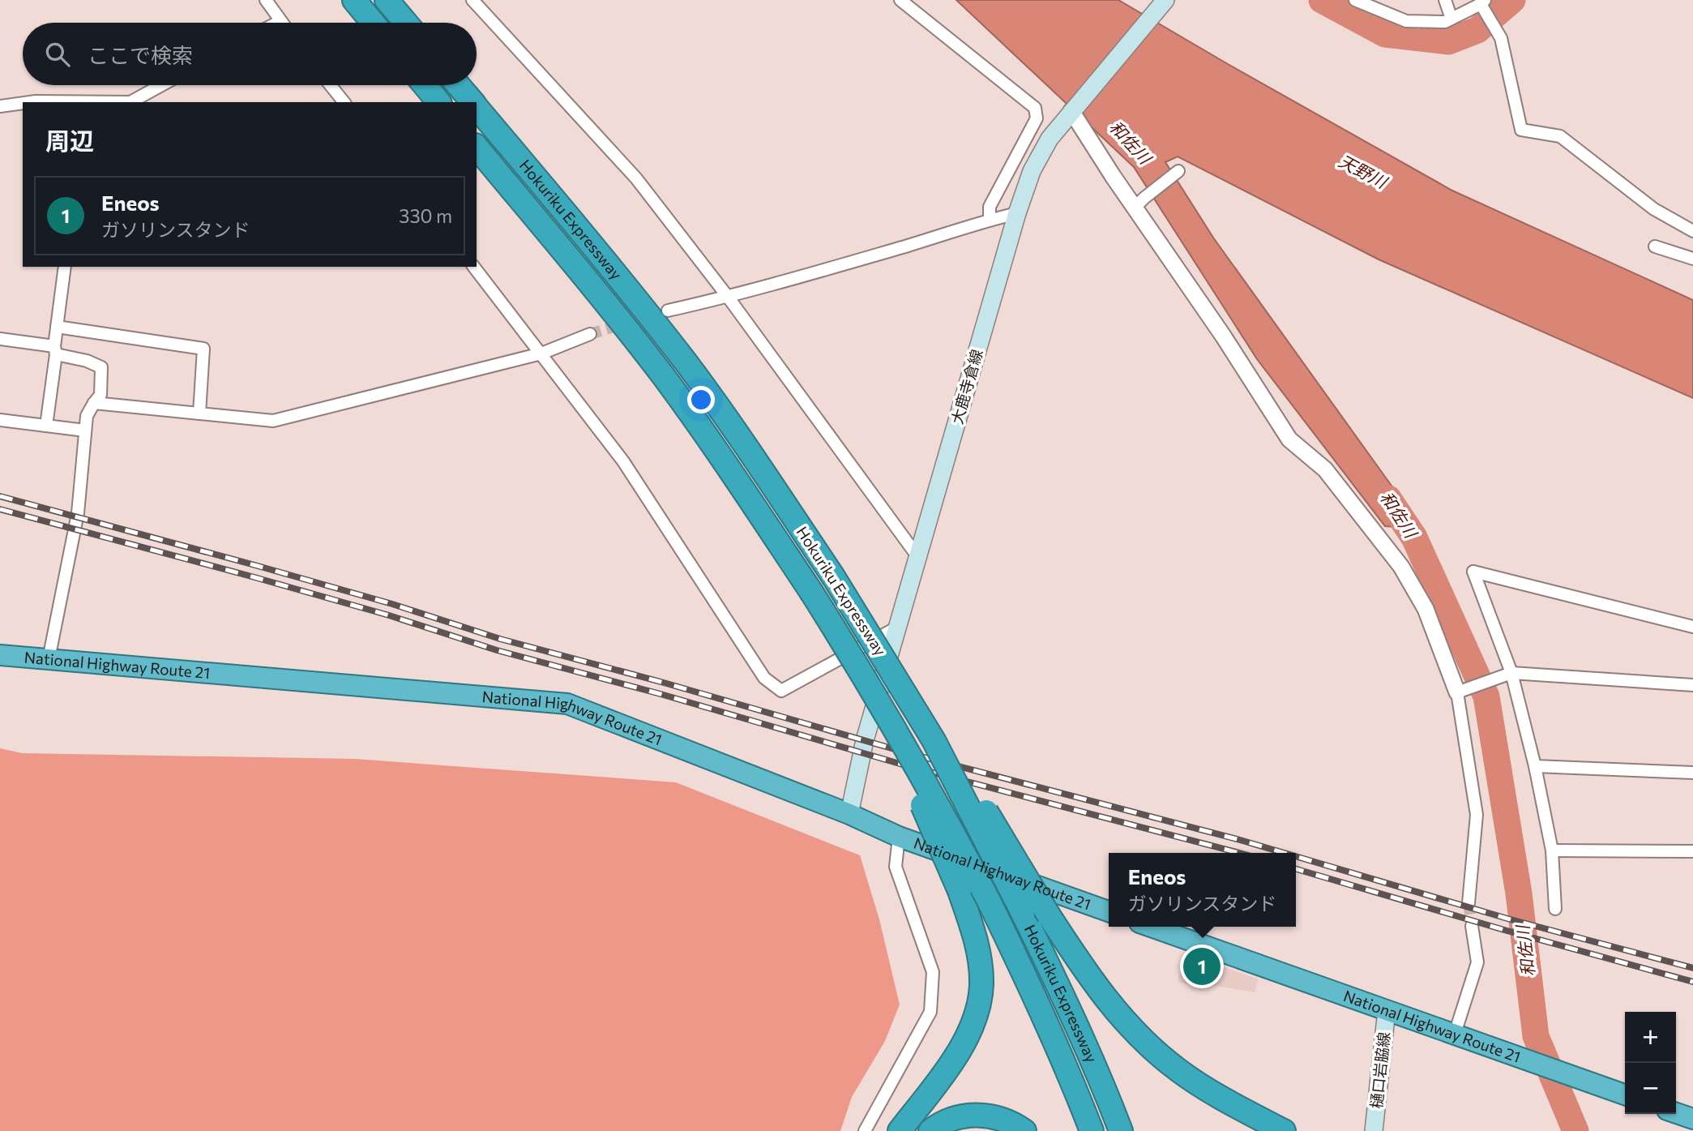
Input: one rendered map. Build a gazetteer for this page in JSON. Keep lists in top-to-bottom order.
{
  "streets": {
    "highway": ["Hokuriku Expressway", "National Highway Route 21"],
    "main road": ["大鹿寺倉線", "樋口岩脇線"]
  },
  "crossings": [
    ["大鹿寺倉線", "National Highway Route 21"],
    ["National Highway Route 21", "樋口岩脇線"]
  ],
  "water": ["和佐川", "天野川"],
  "page": {
    "search": "ここで検索",
    "heading": "周辺",
    "list": [
      {
        "mark": "1",
        "name": "Eneos",
        "note": "ガソリンスタンド",
        "value": "330 m"
      }
    ],
    "popup": ["Eneos", "ガソリンスタンド"],
    "pins": "1",
    "map_buttons": ["+", "−"]
  }
}
